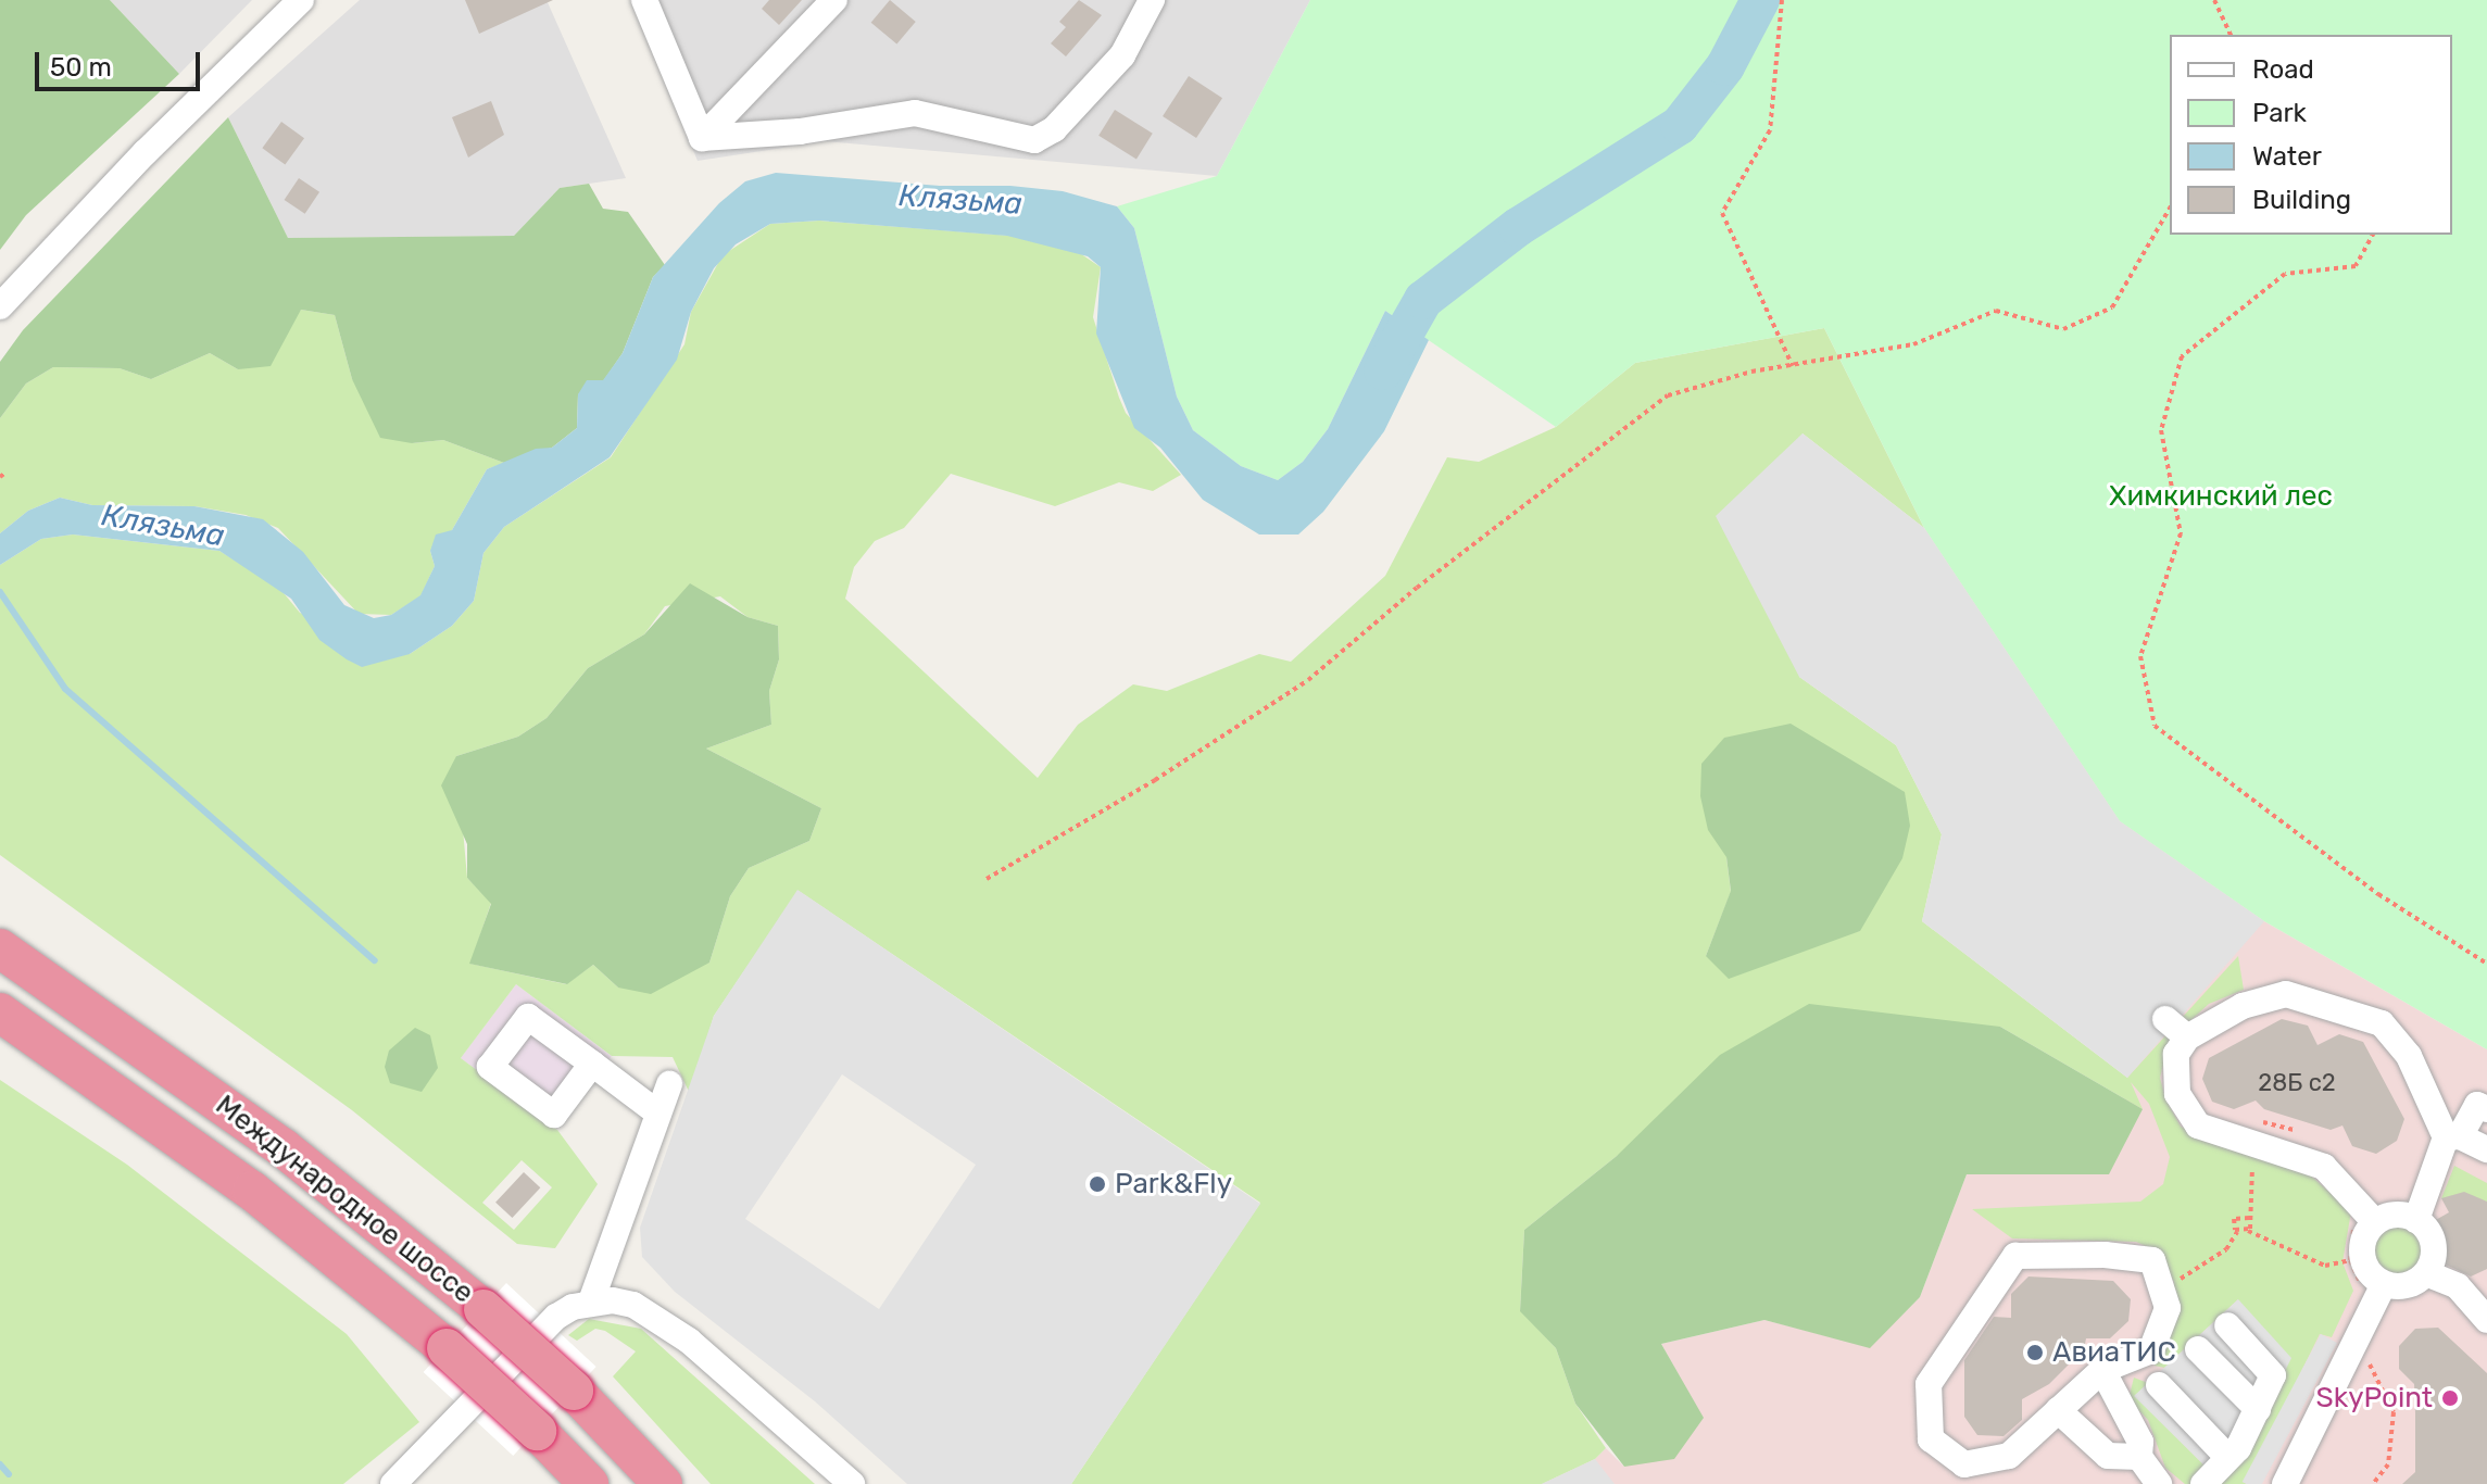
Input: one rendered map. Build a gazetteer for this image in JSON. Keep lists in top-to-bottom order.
{
  "streets": {
    "highway": ["Международное шоссе"]
  },
  "water": ["Клязьма"],
  "parks": ["Химкинский лес"],
  "places": ["Park&Fly", "АвиаТИС", "SkyPoint"],
  "house_numbers": ["28Б с2"],
  "legend": [
    "Road",
    "Park",
    "Water",
    "Building"
  ],
  "scale_bar": "50 m"
}
